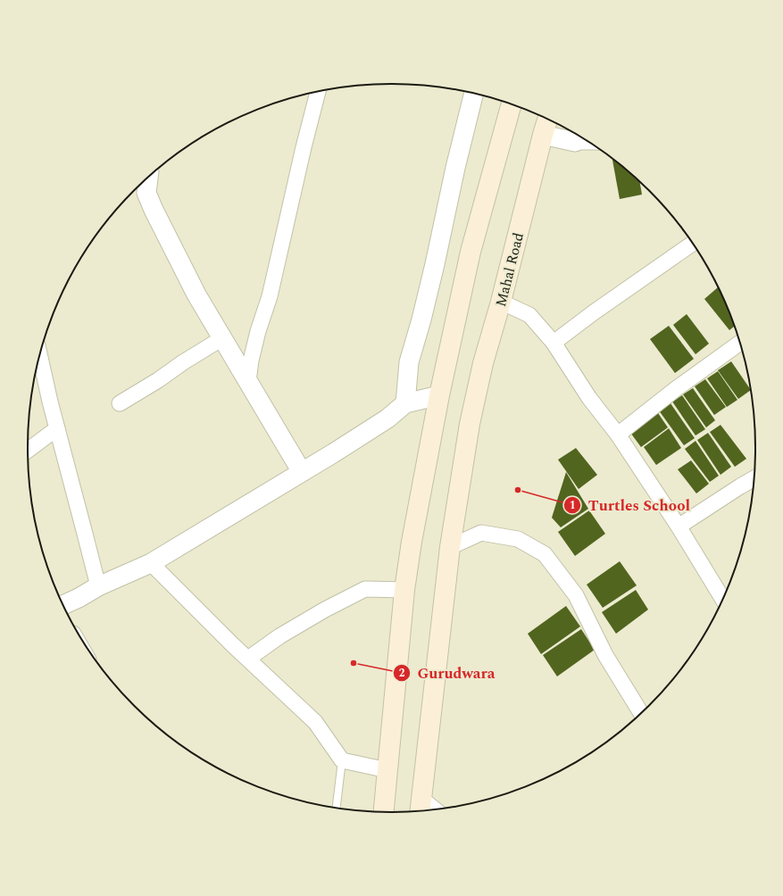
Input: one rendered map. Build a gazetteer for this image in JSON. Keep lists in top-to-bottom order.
{
  "streets": {
    "main road": ["Mahal Road"]
  },
  "places": ["Turtles School", "Gurudwara"]
}
